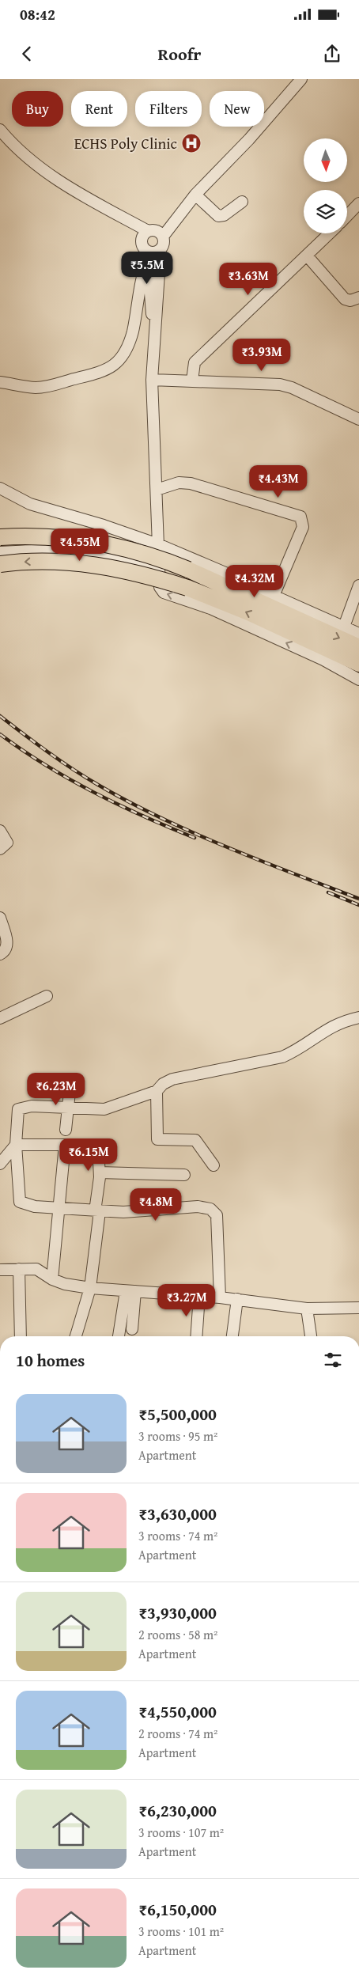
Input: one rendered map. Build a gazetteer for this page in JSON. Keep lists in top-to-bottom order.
{
  "places": {
    "hospital": ["ECHS Poly Clinic"]
  },
  "north": "bottom",
  "page": {
    "status": "08:42",
    "header": "Roofr",
    "chip": [
      "Buy",
      "Rent",
      "Filters",
      "New"
    ],
    "price": [
      "₹5.5M",
      "₹3.63M",
      "₹3.93M",
      "₹4.43M",
      "₹4.55M",
      "₹4.32M",
      "₹6.23M",
      "₹6.15M",
      "₹4.8M",
      "₹3.27M"
    ],
    "heading": "10 homes",
    "list": [
      {
        "name": "₹5,500,000",
        "note": "3 rooms · 95 m² · Apartment"
      },
      {
        "name": "₹3,630,000",
        "note": "3 rooms · 74 m² · Apartment"
      },
      {
        "name": "₹3,930,000",
        "note": "2 rooms · 58 m² · Apartment"
      },
      {
        "name": "₹4,550,000",
        "note": "2 rooms · 74 m² · Apartment"
      },
      {
        "name": "₹6,230,000",
        "note": "3 rooms · 107 m² · Apartment"
      },
      {
        "name": "₹6,150,000",
        "note": "3 rooms · 101 m² · Apartment"
      }
    ]
  }
}
